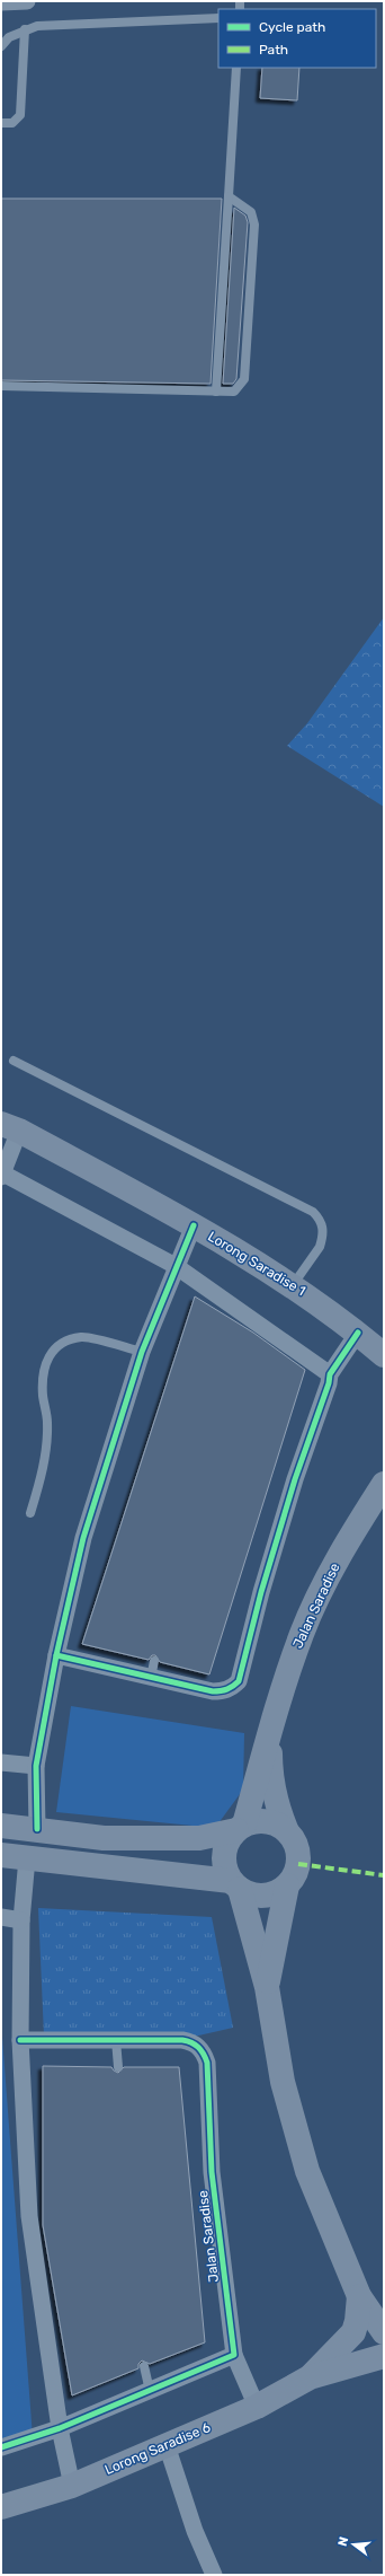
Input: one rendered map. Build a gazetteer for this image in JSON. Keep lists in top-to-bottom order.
{
  "streets": {
    "street": ["Lorong Saradise 1", "Jalan Saradise", "Lorong Saradise 6"]
  },
  "crossings": [
    ["Jalan Saradise", "Lorong Saradise 6"]
  ],
  "legend": ["Cycle path", "Path"],
  "north": "left"
}
